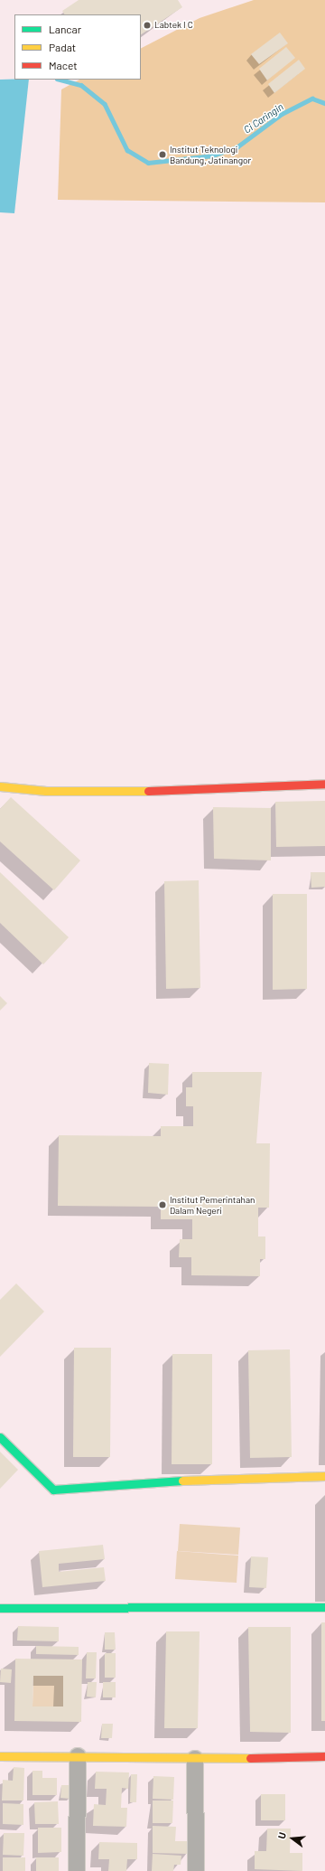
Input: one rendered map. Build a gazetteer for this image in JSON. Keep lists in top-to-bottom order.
{
  "water": ["Ci Caringin"],
  "places": ["Labtek I C", "Institut Teknologi Bandung, Jatinangor", "Institut Pemerintahan Dalam Negeri"],
  "legend": ["Lancar", "Padat", "Macet"],
  "north": "left"
}
